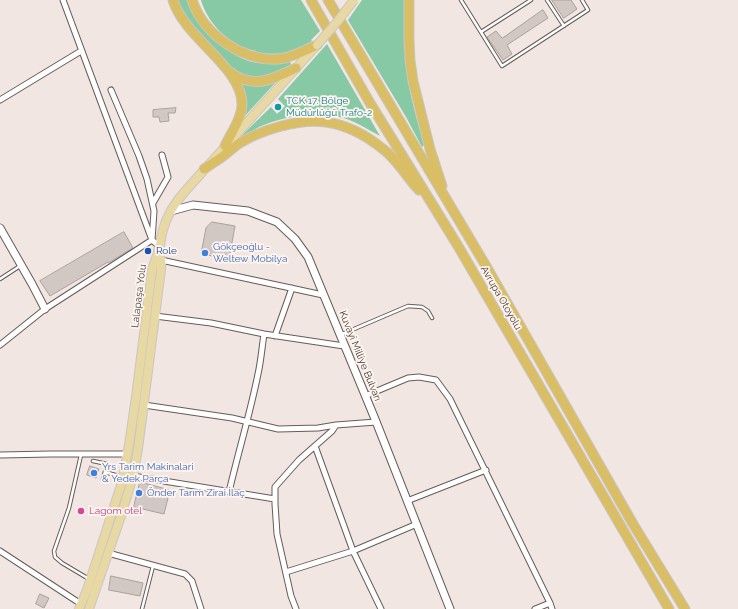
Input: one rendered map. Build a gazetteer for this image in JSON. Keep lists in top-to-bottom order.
{
  "streets": {
    "highway": ["Avrupa Otoyolu"],
    "main road": ["Lalapaşa Yolu"],
    "street": ["Kuvayi Milliye Bulvarı"]
  },
  "places": [
    "TCK 17. Bölge Müdürlüğü Trafo-2",
    "Role",
    "Gökçeoğlu - Weltew Mobilya",
    "Yrs Tarim Makinalari & Yedek Parça",
    "Önder Tarım Zirai İlaç",
    "Lagom otel"
  ]
}
